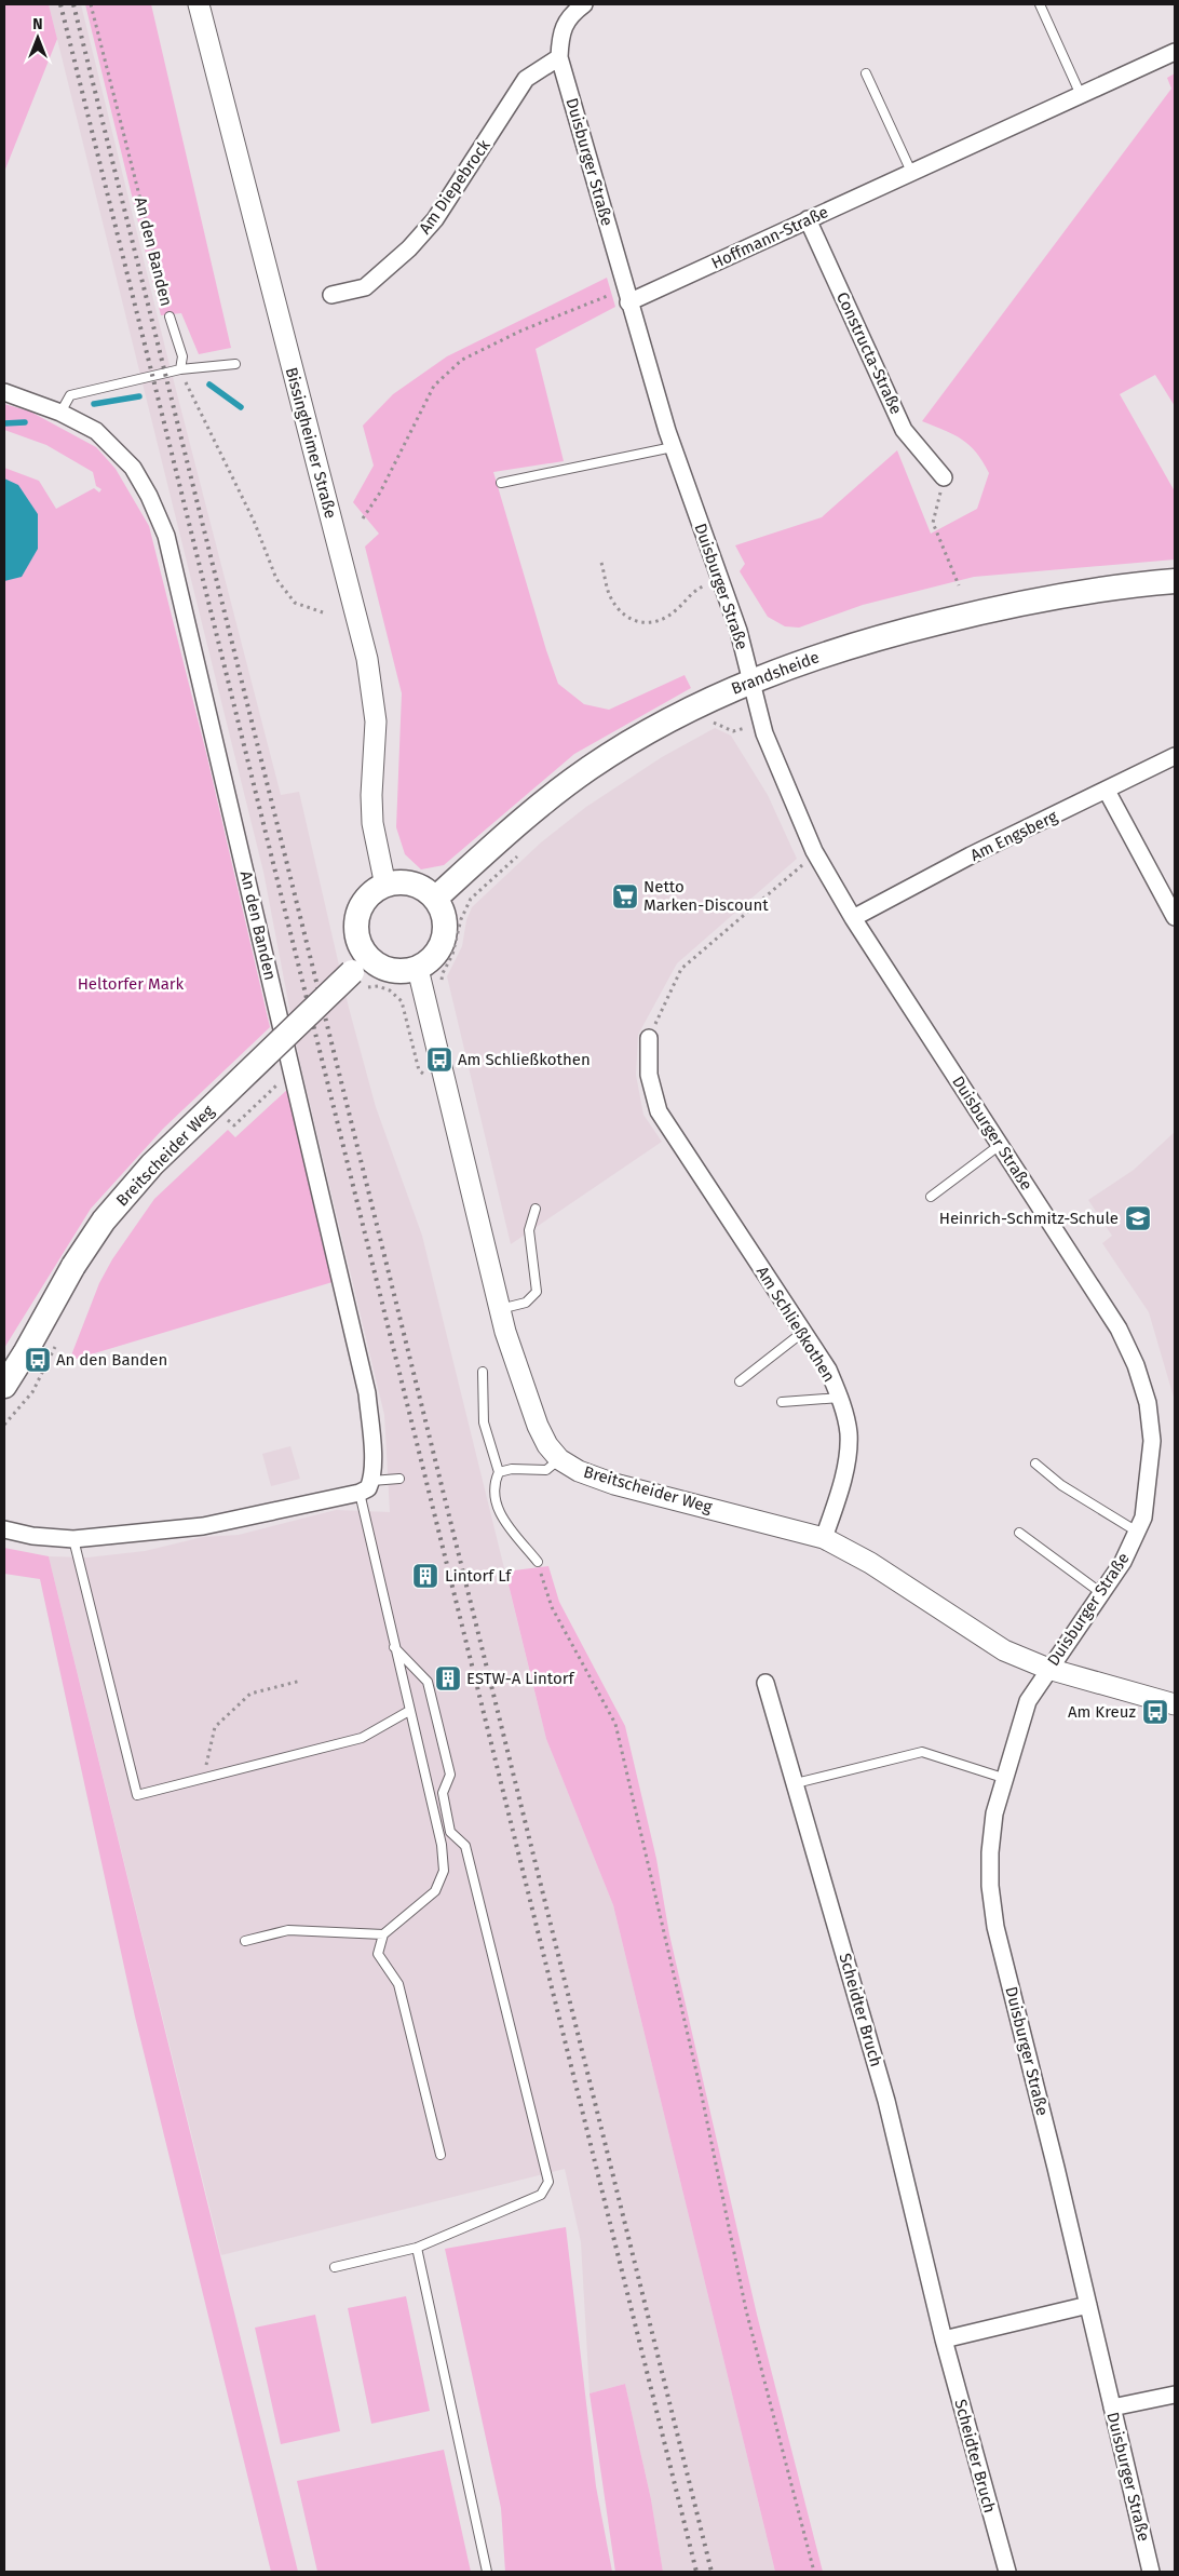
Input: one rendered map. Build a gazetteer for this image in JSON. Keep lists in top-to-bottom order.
{
  "streets": {
    "main road": ["Brandsheide", "Breitscheider Weg"],
    "street": [
      "Duisburger Straße",
      "Am Diepebrock",
      "Hoffmann-Straße",
      "An den Banden",
      "Constructa-Straße",
      "Bissingheimer Straße",
      "Am Engsberg",
      "Am Schließkothen",
      "Scheidter Bruch"
    ]
  },
  "crossings": [
    ["Duisburger Straße", "Am Diepebrock"],
    ["Duisburger Straße", "Hoffmann-Straße"],
    ["Duisburger Straße", "Brandsheide"],
    ["Duisburger Straße", "Am Engsberg"],
    ["Duisburger Straße", "Breitscheider Weg"],
    ["Hoffmann-Straße", "Constructa-Straße"],
    ["Bissingheimer Straße", "Brandsheide"],
    ["Bissingheimer Straße", "Breitscheider Weg"],
    ["Brandsheide", "Breitscheider Weg"],
    ["Breitscheider Weg", "Am Schließkothen"]
  ],
  "parks": ["Heltorfer Mark"],
  "places": {
    "supermarket": ["Netto Marken-Discount"],
    "bus stop": ["Am Schließkothen", "An den Banden", "Am Kreuz"],
    "school or university": ["Heinrich-Schmitz-Schule"],
    "building": ["Lintorf Lf", "ESTW-A Lintorf"]
  },
  "north": "top"
}
